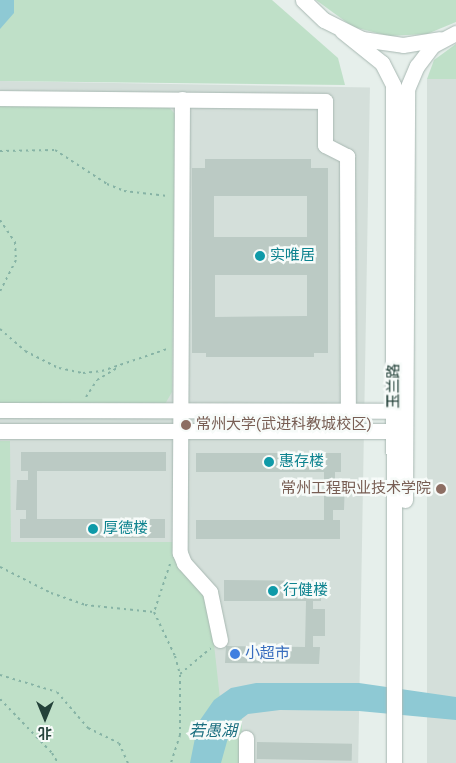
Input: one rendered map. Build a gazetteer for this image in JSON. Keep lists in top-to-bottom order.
{
  "streets": {
    "street": ["玉兰路"]
  },
  "water": ["若愚湖"],
  "places": [
    "实唯居",
    "常州大学(武进科教城校区)",
    "惠存楼",
    "常州工程职业技术学院",
    "厚德楼",
    "行健楼",
    "小超市"
  ],
  "north": "bottom"
}
